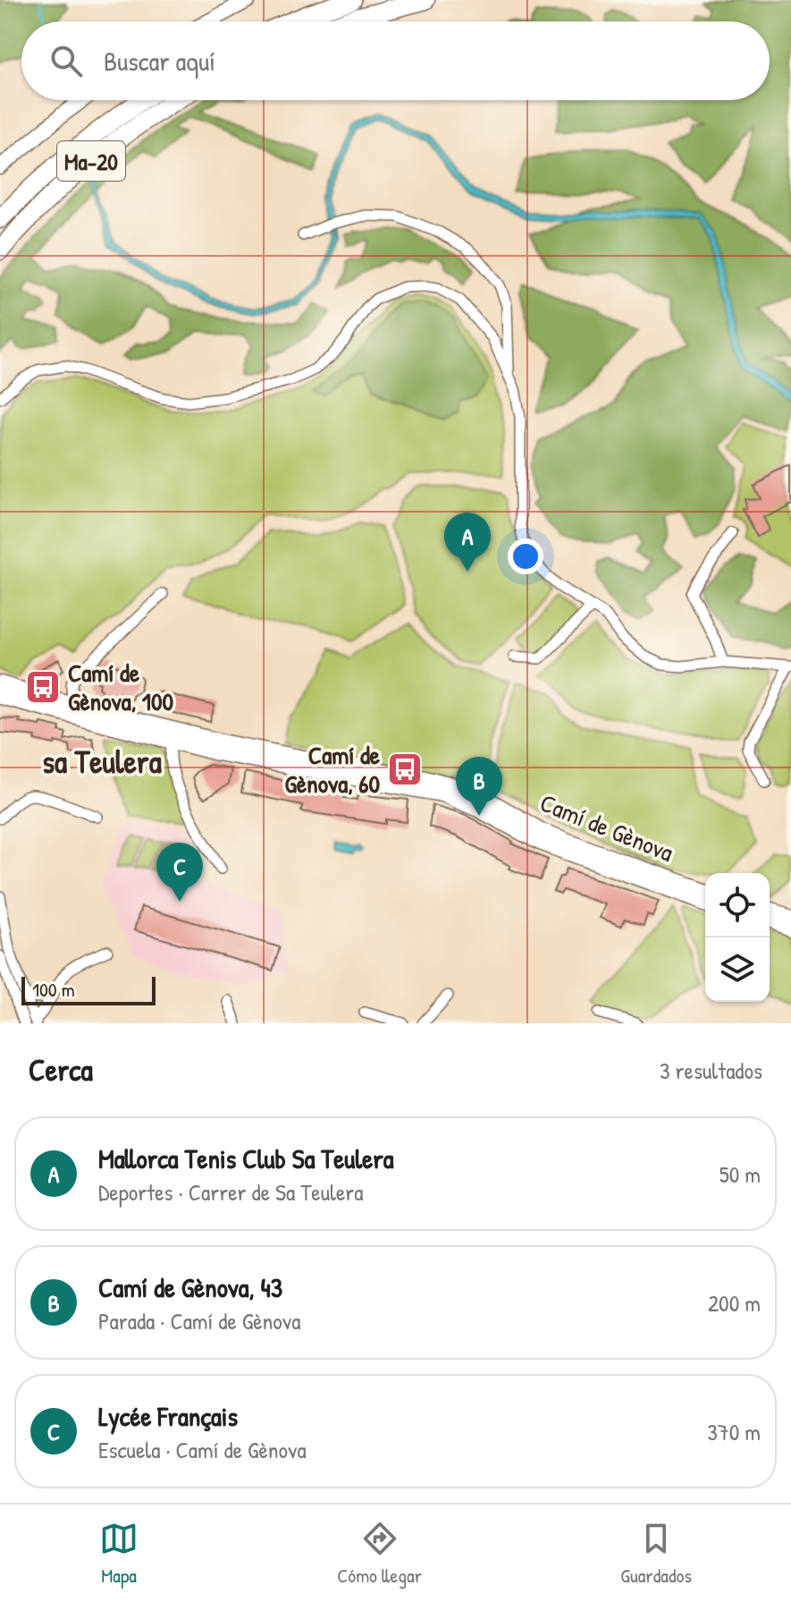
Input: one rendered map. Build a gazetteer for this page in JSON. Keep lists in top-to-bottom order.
{
  "streets": {
    "highway": ["Ma-20"],
    "street": ["Camí de Gènova"]
  },
  "districts": ["sa Teulera"],
  "places": {
    "bus stop": ["Camí de Gènova, 100", "Camí de Gènova, 60"]
  },
  "scale_bar": "100 m",
  "page": {
    "search": "Buscar aquí",
    "pins": ["A", "B", "C"],
    "scale": "100 m",
    "heading": ["Cerca", "3 resultados"],
    "list": [
      {
        "mark": "A",
        "name": "Mallorca Tenis Club Sa Teulera",
        "note": "Deportes · Carrer de Sa Teulera",
        "value": "50 m"
      },
      {
        "mark": "B",
        "name": "Camí de Gènova, 43",
        "note": "Parada · Camí de Gènova",
        "value": "200 m"
      },
      {
        "mark": "C",
        "name": "Lycée Français",
        "note": "Escuela · Camí de Gènova",
        "value": "370 m"
      }
    ],
    "nav": ["Mapa", "Cómo llegar", "Guardados"]
  }
}
